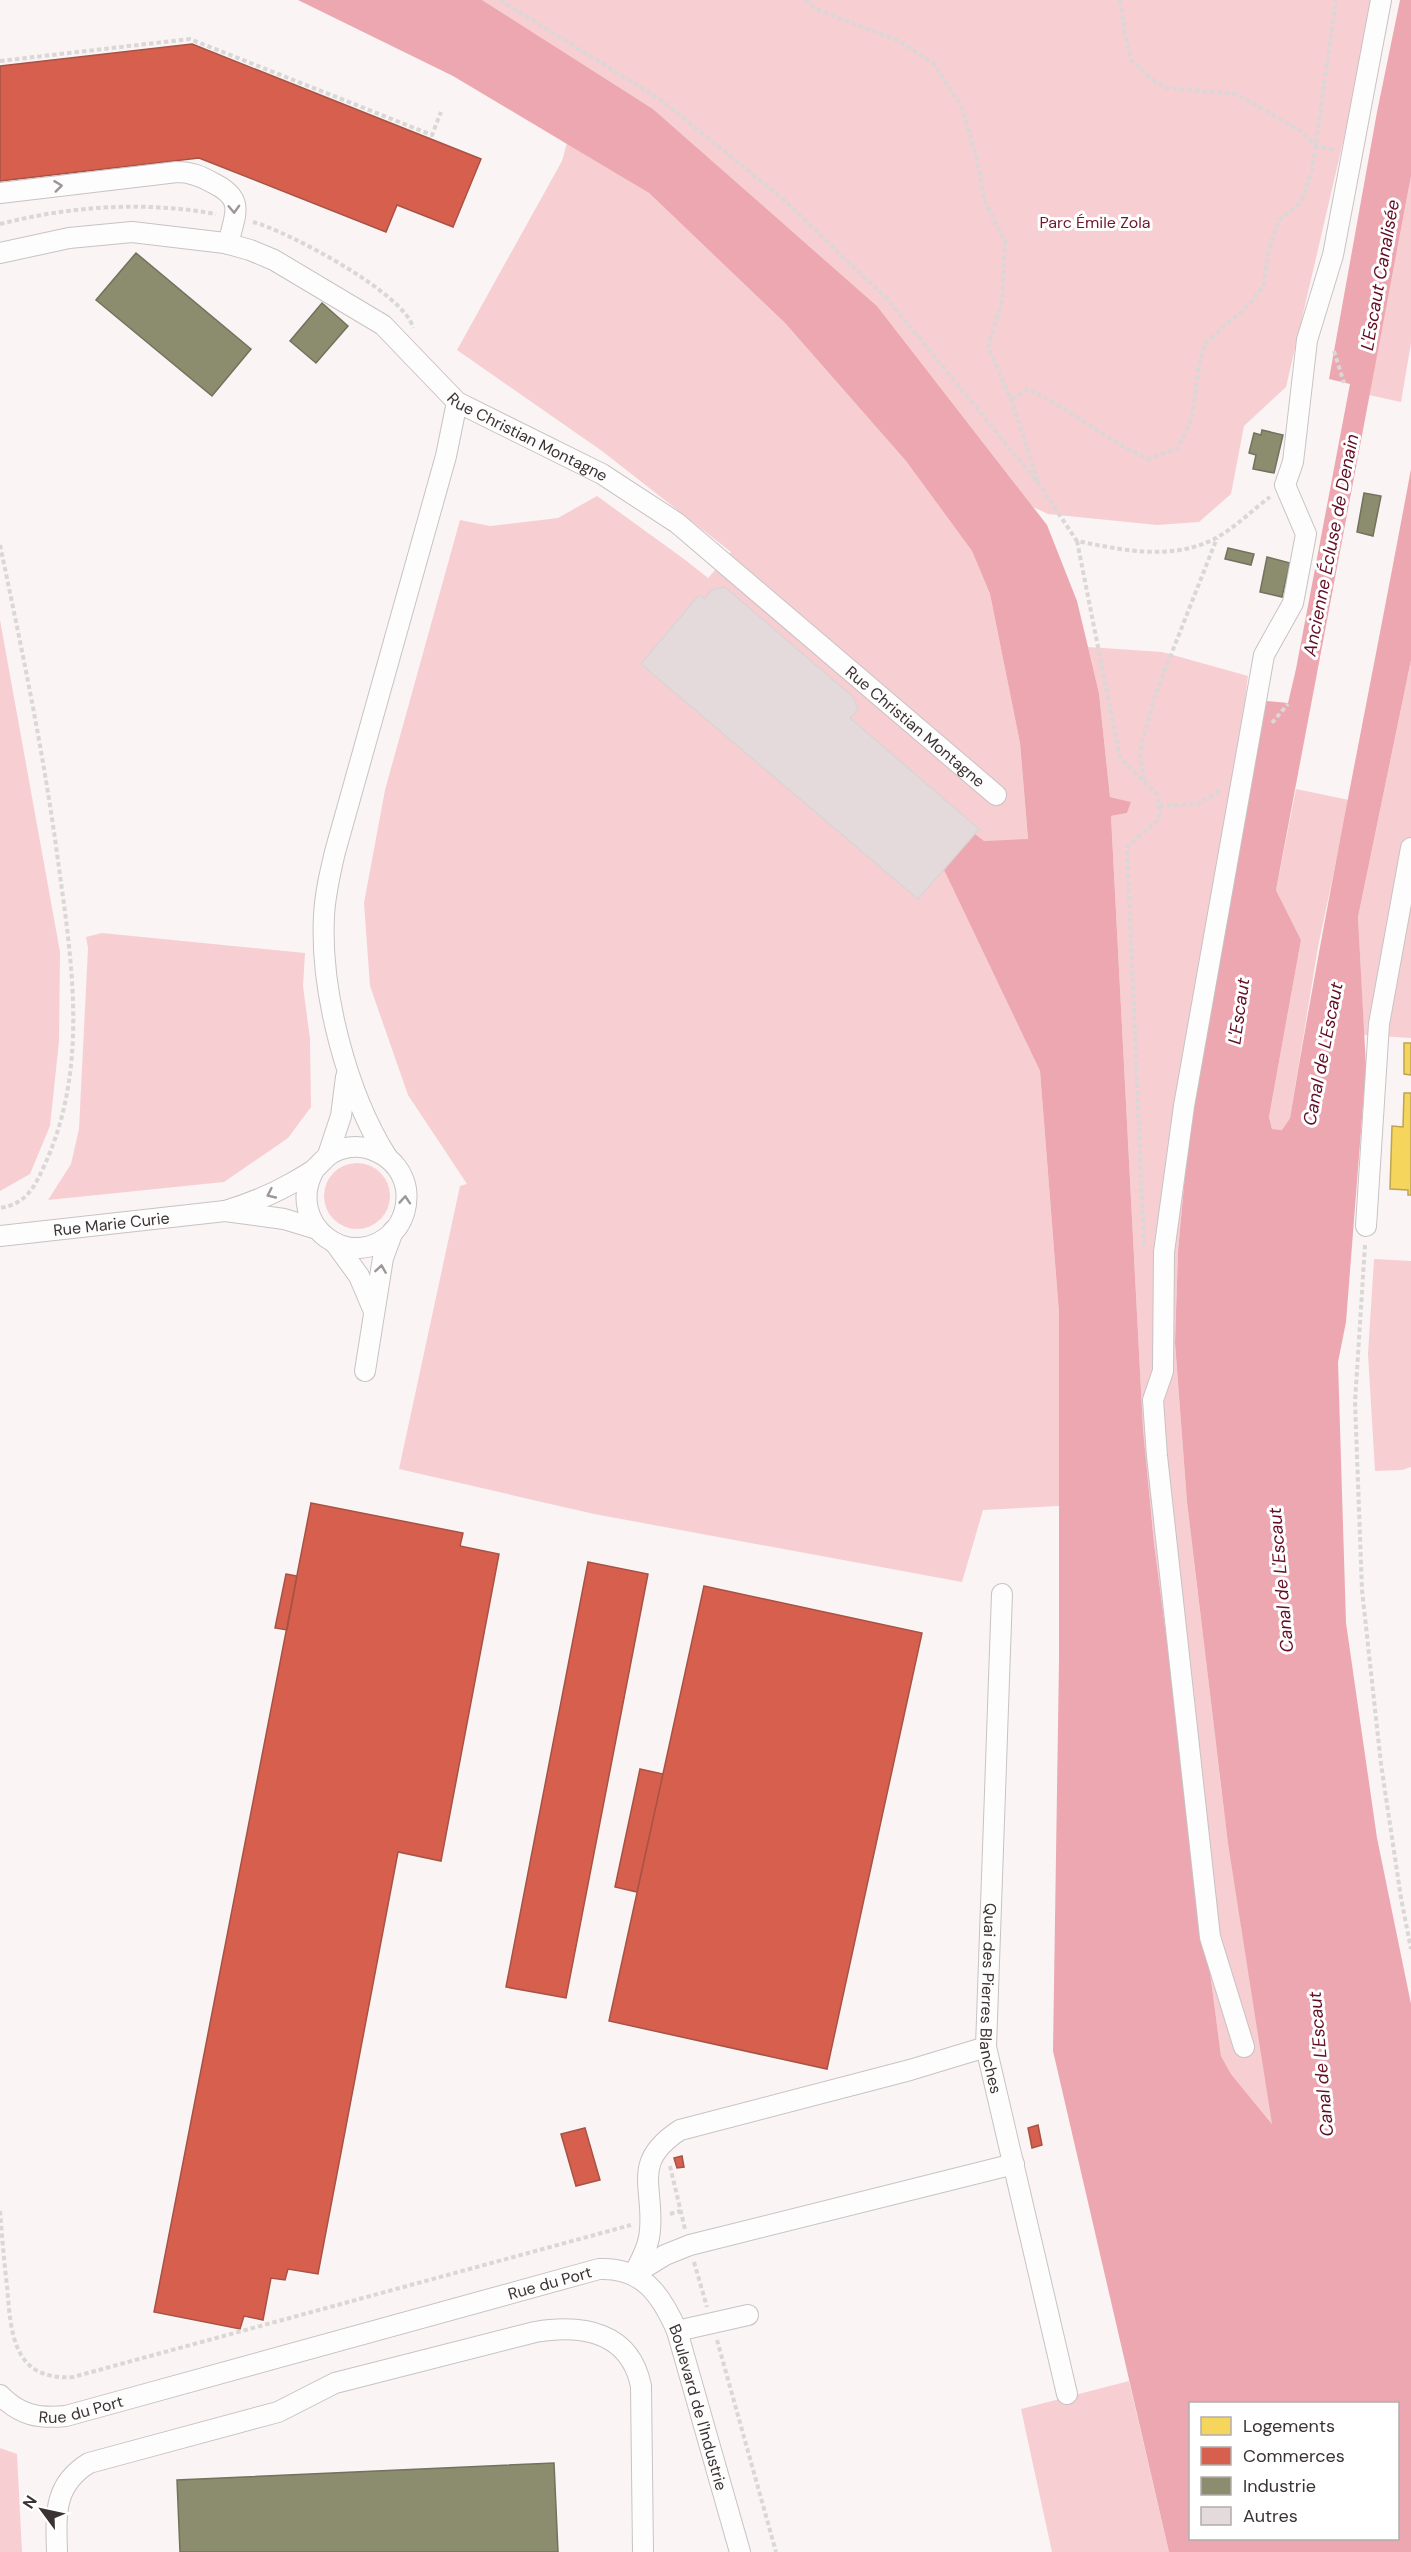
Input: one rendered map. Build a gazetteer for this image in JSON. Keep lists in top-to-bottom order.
{
  "streets": {
    "street": [
      "Rue Christian Montagne",
      "Rue Marie Curie",
      "Quai des Pierres Blanches",
      "Rue du Port",
      "Boulevard de l'Industrie"
    ]
  },
  "crossings": [
    ["Rue du Port", "Boulevard de l'Industrie"]
  ],
  "water": [
    "L'Escaut Canalisée",
    "Ancienne Écluse de Denain",
    "L'Escaut",
    "Canal de L'Escaut"
  ],
  "parks": ["Parc Émile Zola"],
  "legend": [
    "Logements",
    "Commerces",
    "Industrie",
    "Autres"
  ],
  "north": "top left"
}
